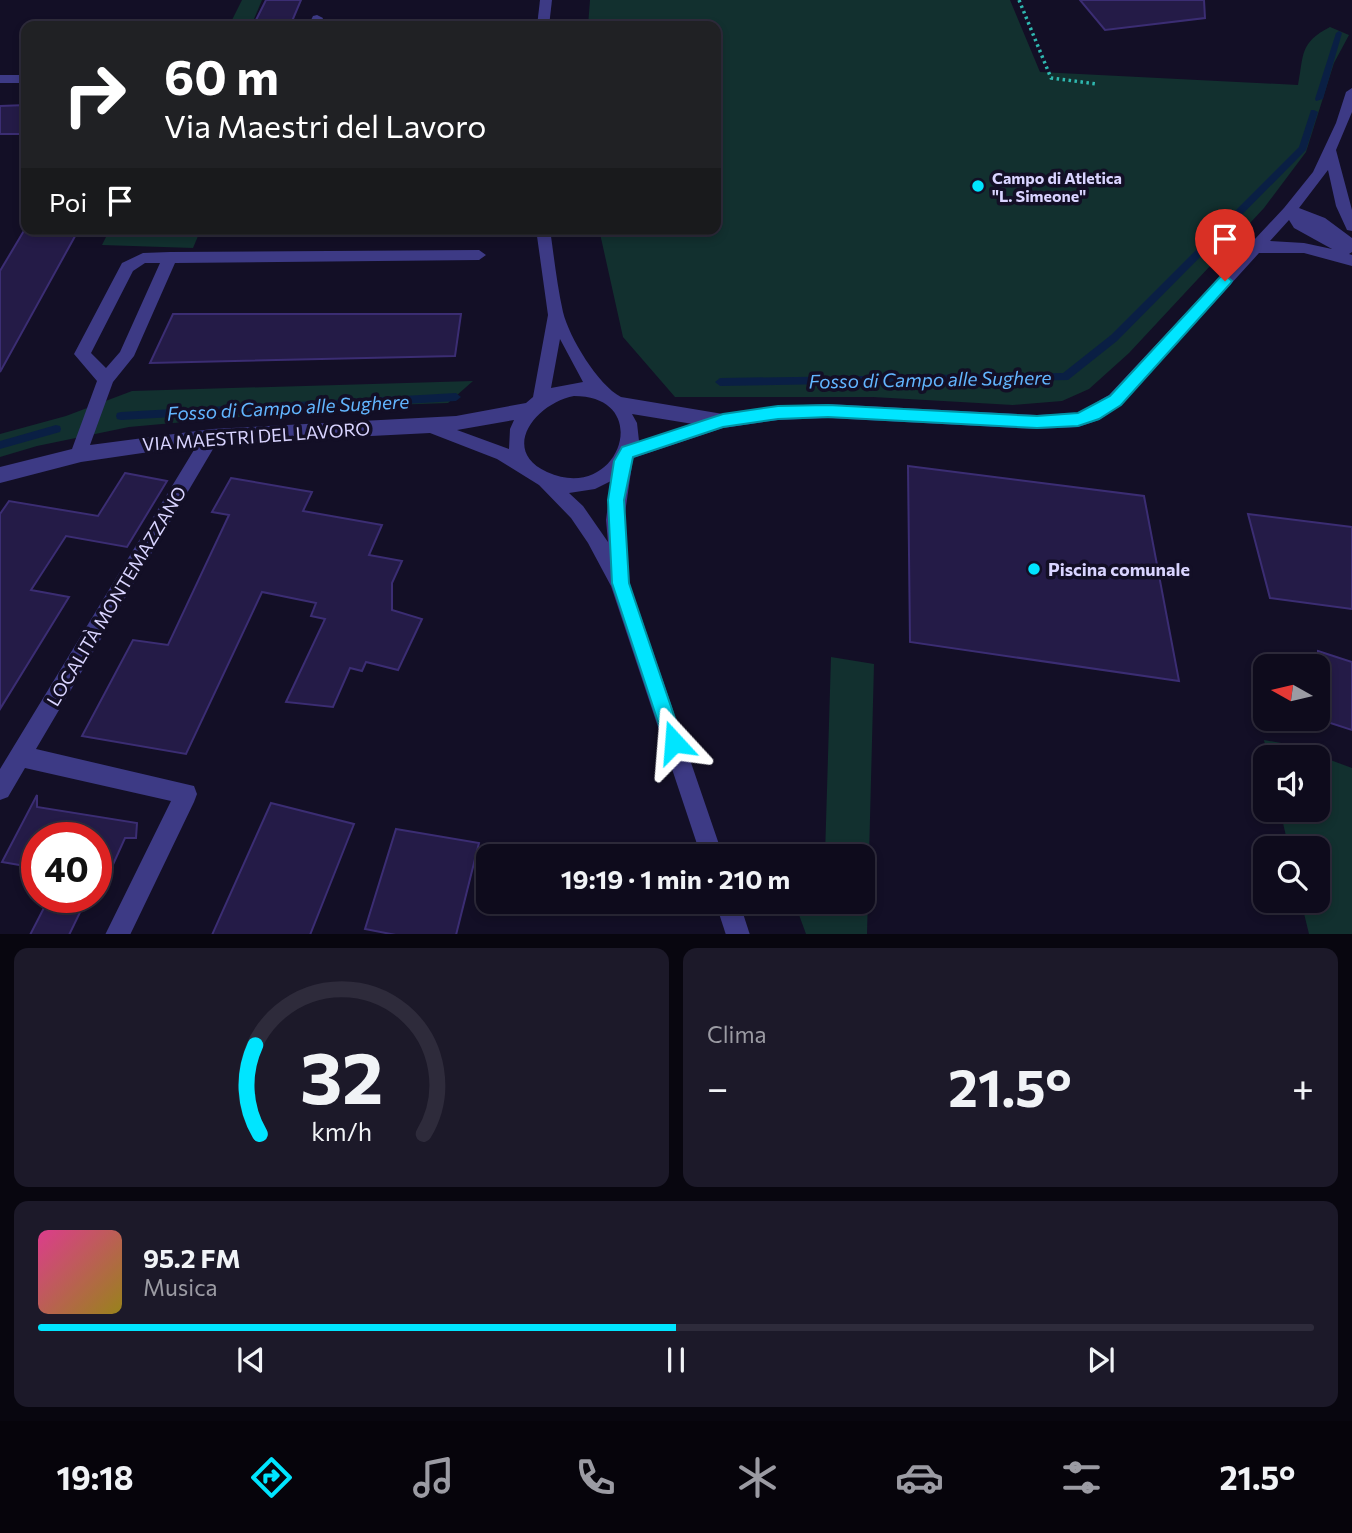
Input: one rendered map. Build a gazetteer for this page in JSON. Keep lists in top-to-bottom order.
{
  "streets": {
    "street": ["VIA MAESTRI DEL LAVORO", "LOCALITÀ MONTEMAZZANO"]
  },
  "crossings": [
    ["VIA MAESTRI DEL LAVORO", "LOCALITÀ MONTEMAZZANO"]
  ],
  "water": ["Fosso di Campo alle Sughere"],
  "places": ["Campo di Atletica \"L. Simeone\"", "Piscina comunale"],
  "north": "left",
  "page": {
    "turn": ["60 m", "Via Maestri del Lavoro"],
    "then": "Poi",
    "limit": "40",
    "trip": "19:19 · 1 min · 210 m",
    "tile": "Clima",
    "heat": ["−", "21.5°", "+"],
    "song": ["95.2 FM", "Musica"],
    "tabs": ["19:18", "21.5°"],
    "gauge": ["32", "km/h"]
  }
}
